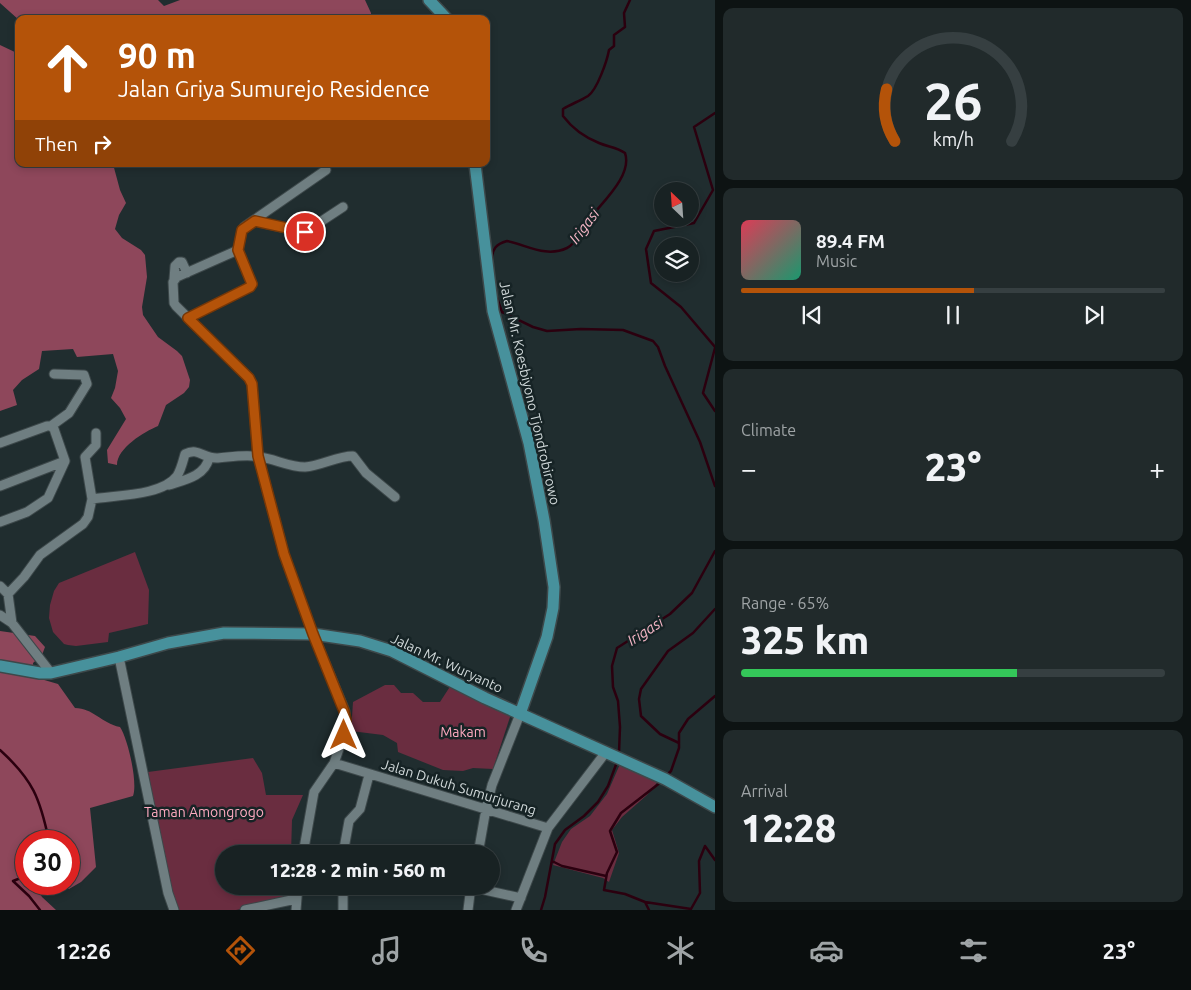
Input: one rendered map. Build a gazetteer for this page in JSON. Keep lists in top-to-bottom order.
{
  "streets": {
    "main road": ["Jalan Mr. Koesbiyono Tjondrobirowo", "Jalan Mr. Wuryanto"],
    "street": ["Jalan Dukuh Sumurjurang"]
  },
  "crossings": [
    ["Jalan Mr. Koesbiyono Tjondrobirowo", "Jalan Mr. Wuryanto"]
  ],
  "water": ["Irigasi"],
  "parks": ["Makam", "Taman Amongrogo"],
  "north": "top left",
  "page": {
    "turn": ["90 m", "Jalan Griya Sumurejo Residence"],
    "then": "Then",
    "song": ["89.4 FM", "Music"],
    "tile": [
      "Climate",
      ["Range · 65%", "325 km"],
      ["Arrival", "12:28"]
    ],
    "heat": ["−", "23°", "+"],
    "limit": "30",
    "trip": "12:28 · 2 min · 560 m",
    "tabs": ["12:26", "23°"],
    "gauge": ["26", "km/h"]
  }
}
